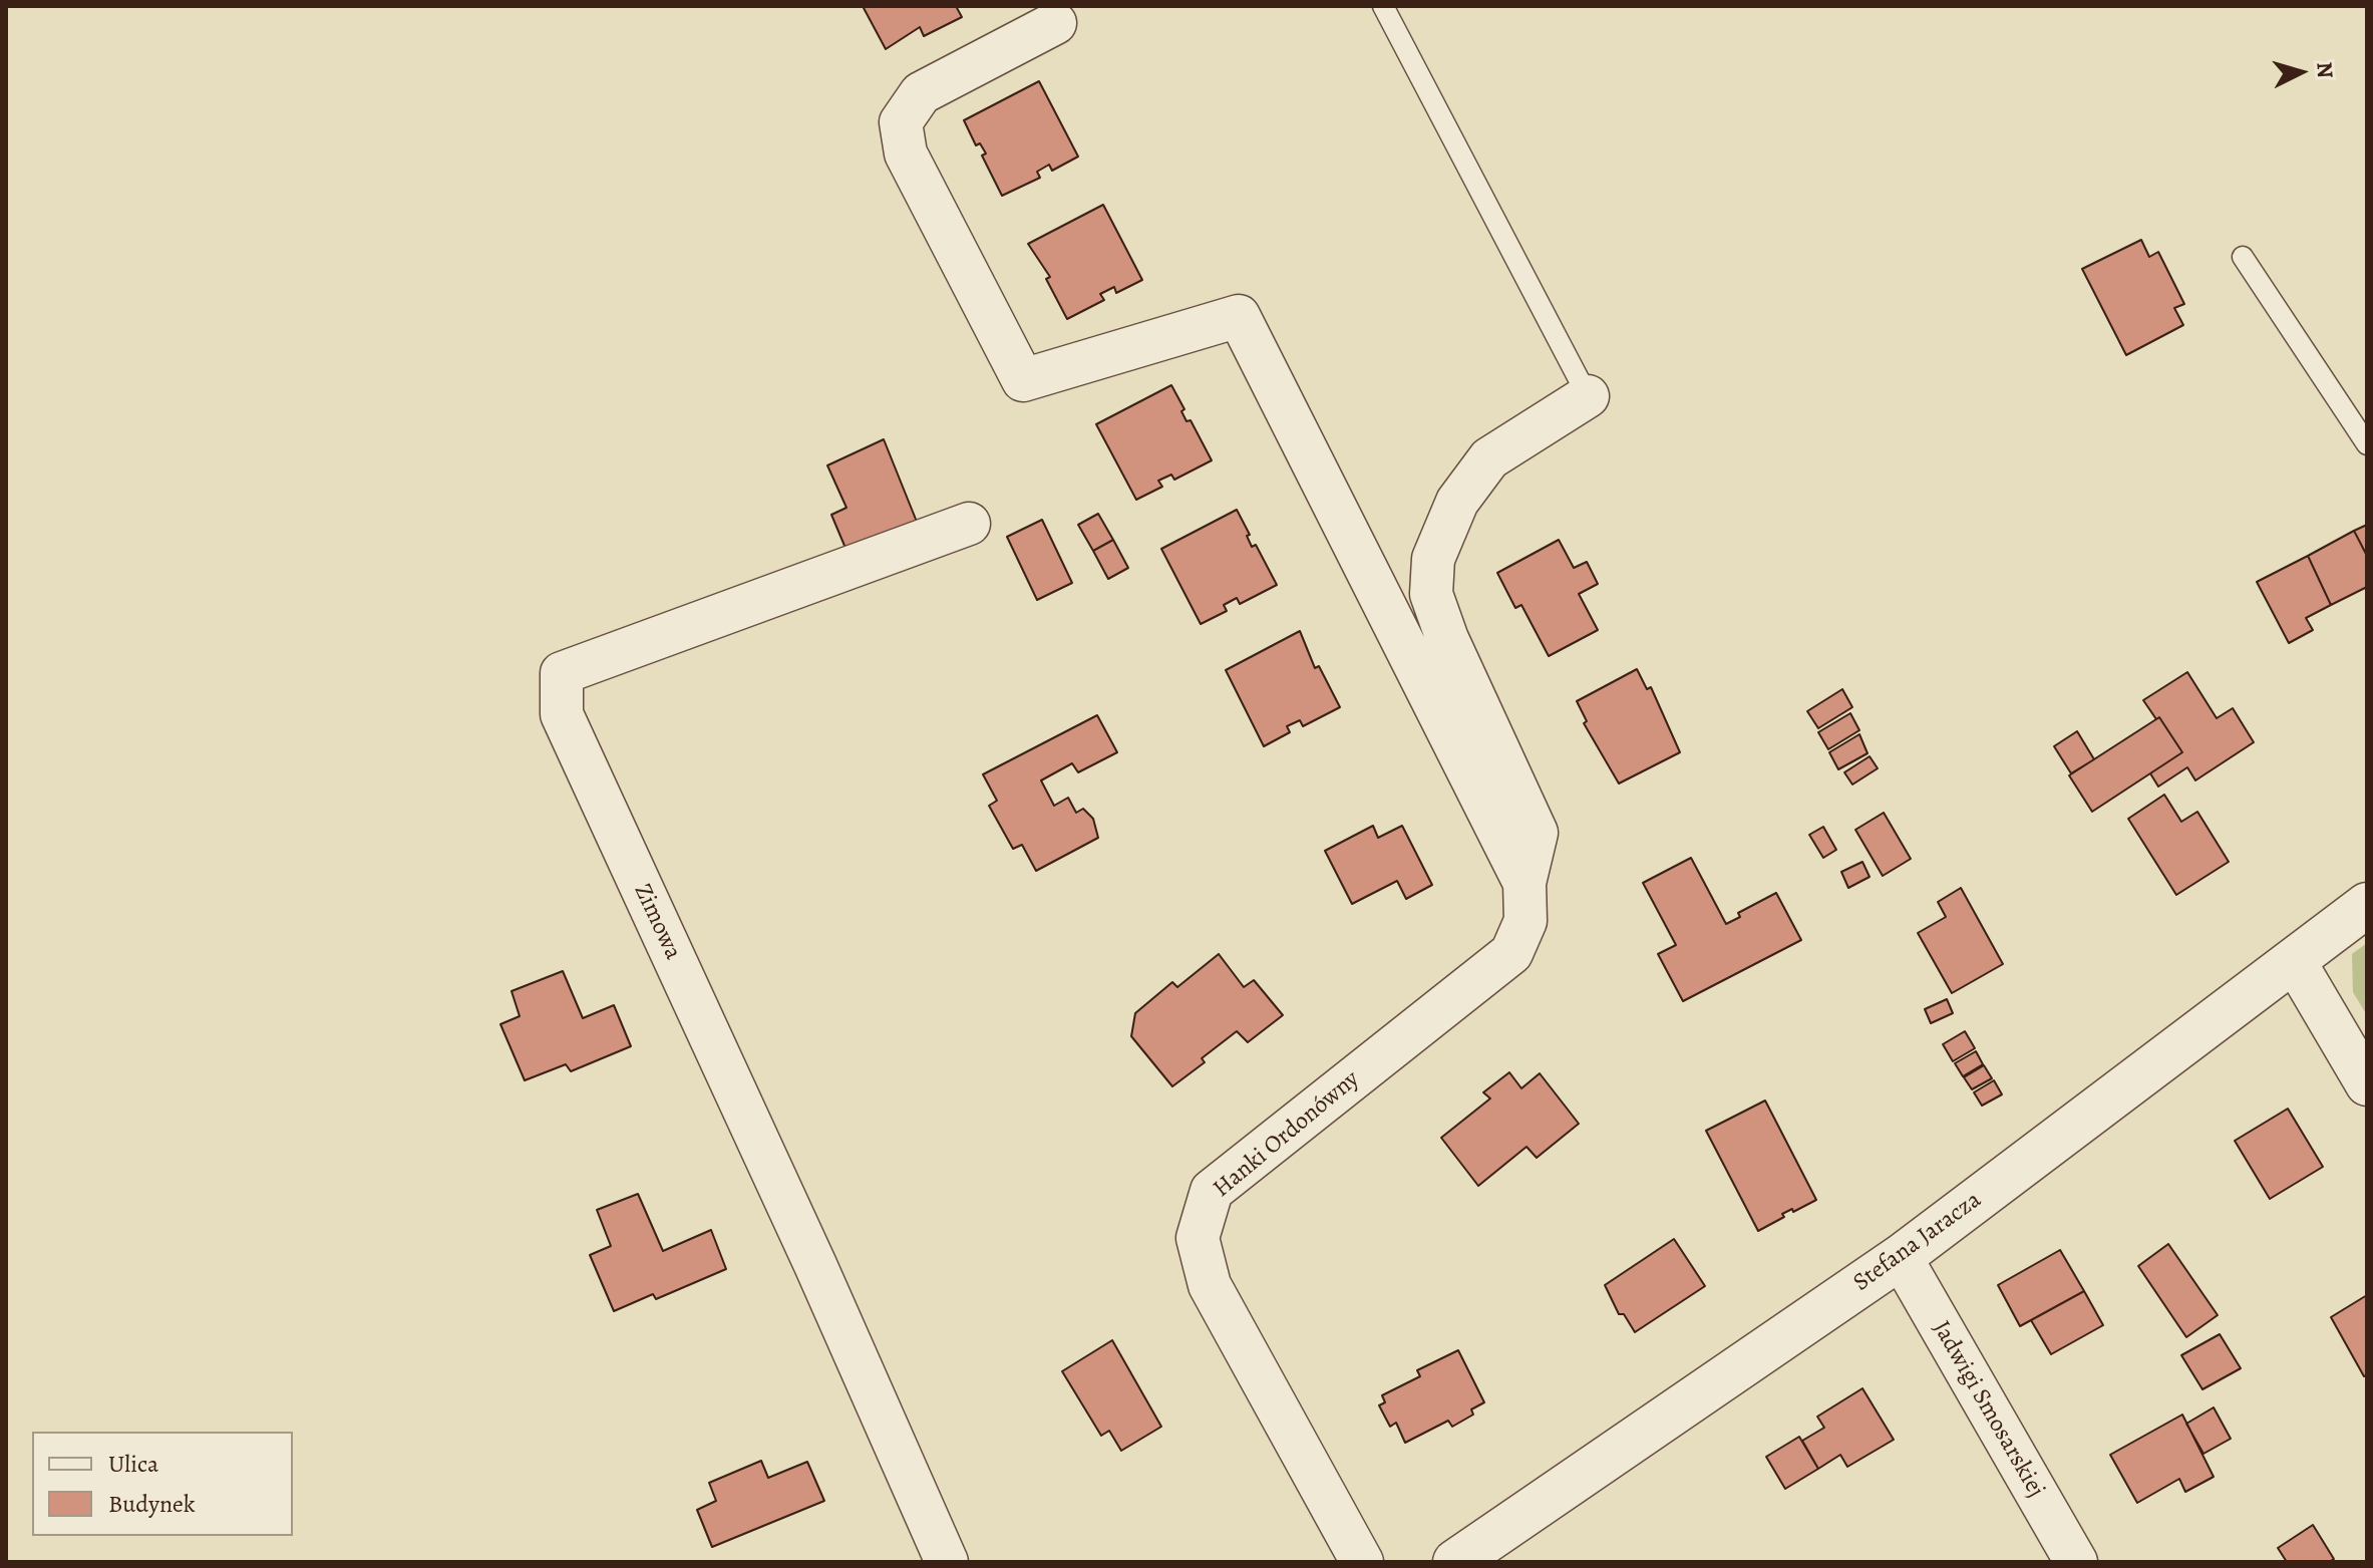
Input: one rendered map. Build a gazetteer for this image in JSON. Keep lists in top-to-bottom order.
{
  "streets": {
    "street": [
      "Zimowa",
      "Hanki Ordonówny",
      "Stefana Jaracza",
      "Jadwigi Smosarskiej"
    ]
  },
  "crossings": [
    ["Stefana Jaracza", "Jadwigi Smosarskiej"]
  ],
  "legend": ["Ulica", "Budynek"],
  "north": "right"
}
